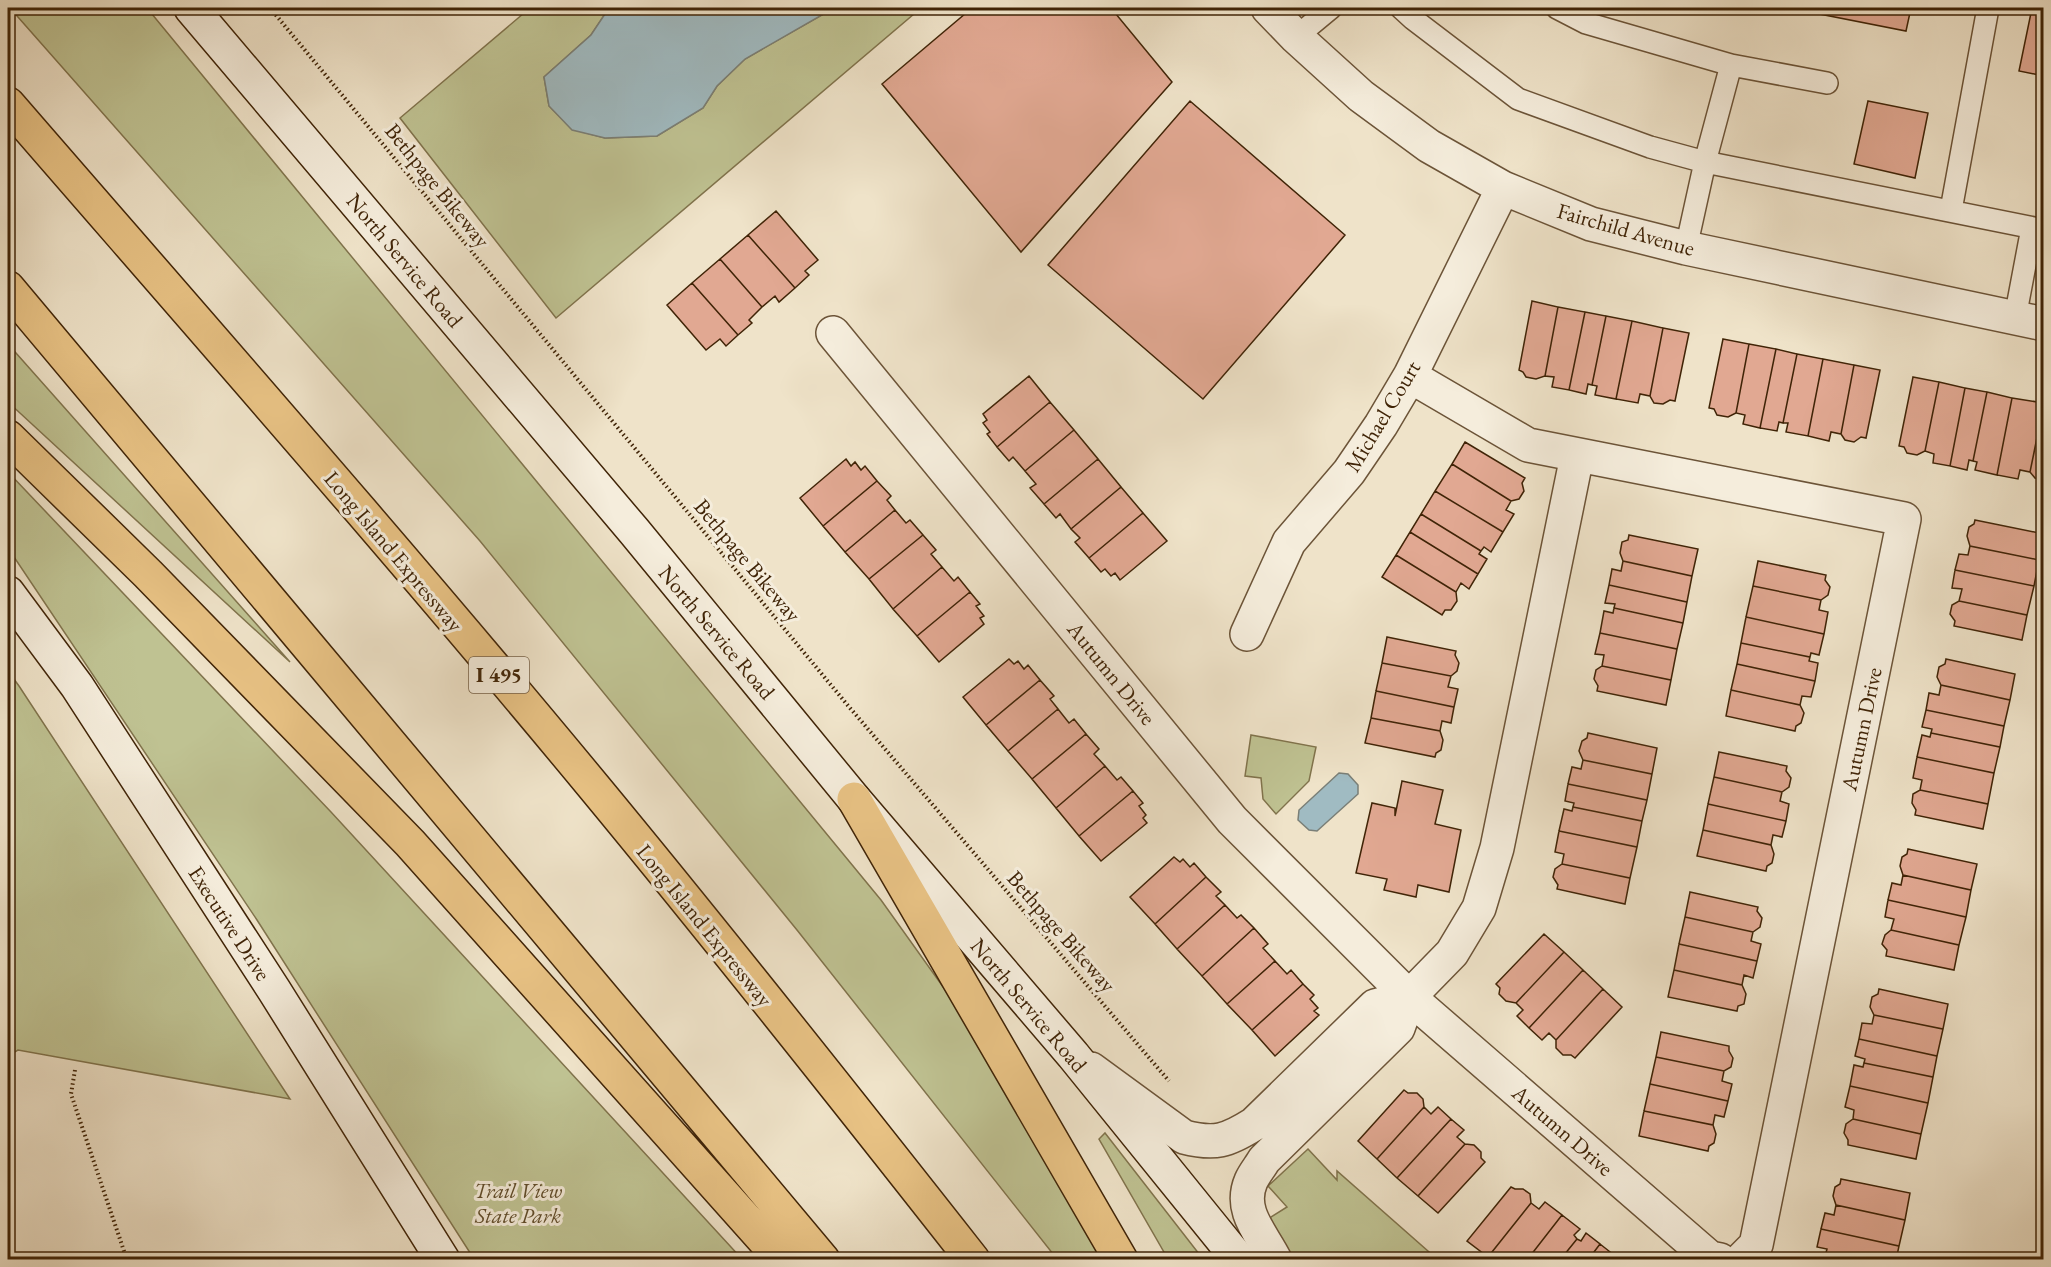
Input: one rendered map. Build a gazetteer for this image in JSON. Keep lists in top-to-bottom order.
{
  "streets": {
    "highway": ["Long Island Expressway", "I 495"],
    "street": [
      "Fairchild Avenue",
      "North Service Road",
      "Michael Court",
      "Autumn Drive",
      "Executive Drive"
    ],
    "path": ["Bethpage Bikeway"]
  },
  "crossings": [
    ["Fairchild Avenue", "Michael Court"],
    ["Michael Court", "Autumn Drive"]
  ],
  "parks": ["Trail View State Park"]
}
